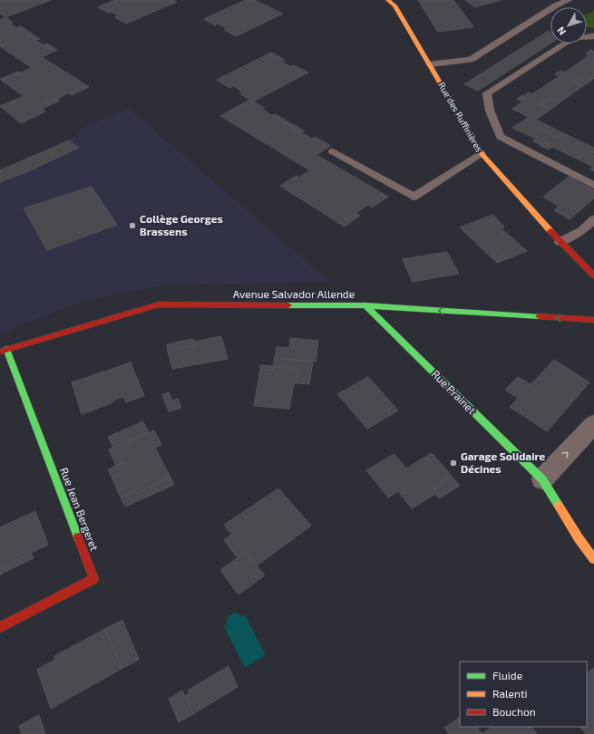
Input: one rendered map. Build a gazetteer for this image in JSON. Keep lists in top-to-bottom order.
{
  "streets": {
    "street": [
      "Rue des Ruffinières",
      "Avenue Salvador Allende",
      "Rue Prainet",
      "Rue Jean Bergeret"
    ]
  },
  "crossings": [
    ["Avenue Salvador Allende", "Rue Prainet"],
    ["Avenue Salvador Allende", "Rue Jean Bergeret"]
  ],
  "one_way": ["Avenue Salvador Allende"],
  "places": ["Collège Georges Brassens", "Garage Solidaire Décines"],
  "legend": ["Fluide", "Ralenti", "Bouchon"],
  "north": "bottom left"
}
